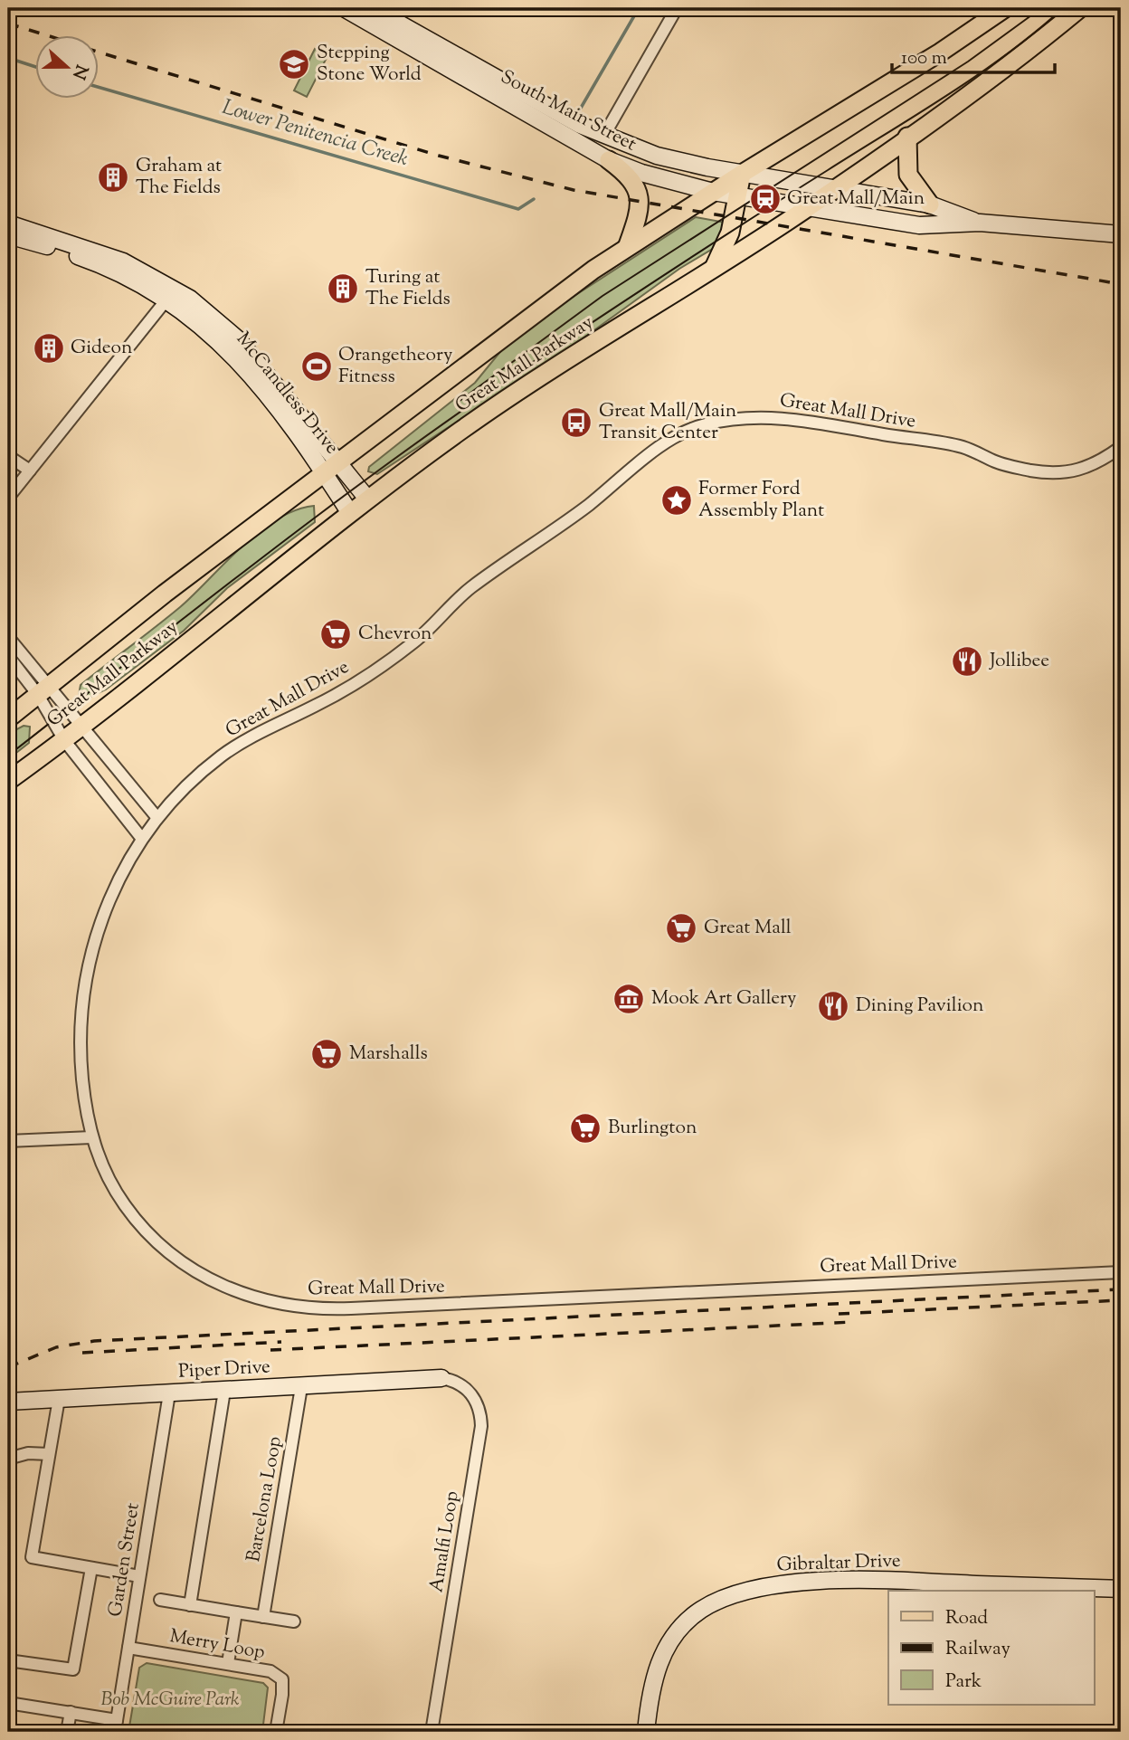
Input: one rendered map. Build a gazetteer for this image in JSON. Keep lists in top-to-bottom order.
{
  "streets": {
    "main road": [
      "South Main Street",
      "Great Mall Parkway",
      "McCandless Drive",
      "Piper Drive",
      "Gibraltar Drive"
    ],
    "street": [
      "Great Mall Drive",
      "Barcelona Loop",
      "Amalfi Loop",
      "Garden Street",
      "Merry Loop"
    ]
  },
  "crossings": [
    ["South Main Street", "Great Mall Parkway"],
    ["Great Mall Parkway", "McCandless Drive"],
    ["Piper Drive", "Barcelona Loop"],
    ["Piper Drive", "Amalfi Loop"],
    ["Piper Drive", "Garden Street"],
    ["Garden Street", "Merry Loop"]
  ],
  "water": ["Lower Penitencia Creek"],
  "parks": ["Bob McGuire Park"],
  "places": {
    "school or university": ["Stepping Stone World"],
    "building": ["Graham at The Fields", "Turing at The Fields", "Gideon"],
    "station": ["Great Mall/Main"],
    "sports": ["Orangetheory Fitness"],
    "bus stop": ["Great Mall/Main Transit Center"],
    "place": ["Former Ford Assembly Plant"],
    "supermarket": [
      "Chevron",
      "Great Mall",
      "Marshalls",
      "Burlington"
    ],
    "restaurant": ["Jollibee", "Dining Pavilion"],
    "museum": ["Mook Art Gallery"]
  },
  "legend": ["Road", "Railway", "Park"],
  "scale_bar": "100 m",
  "north": "right"
}
